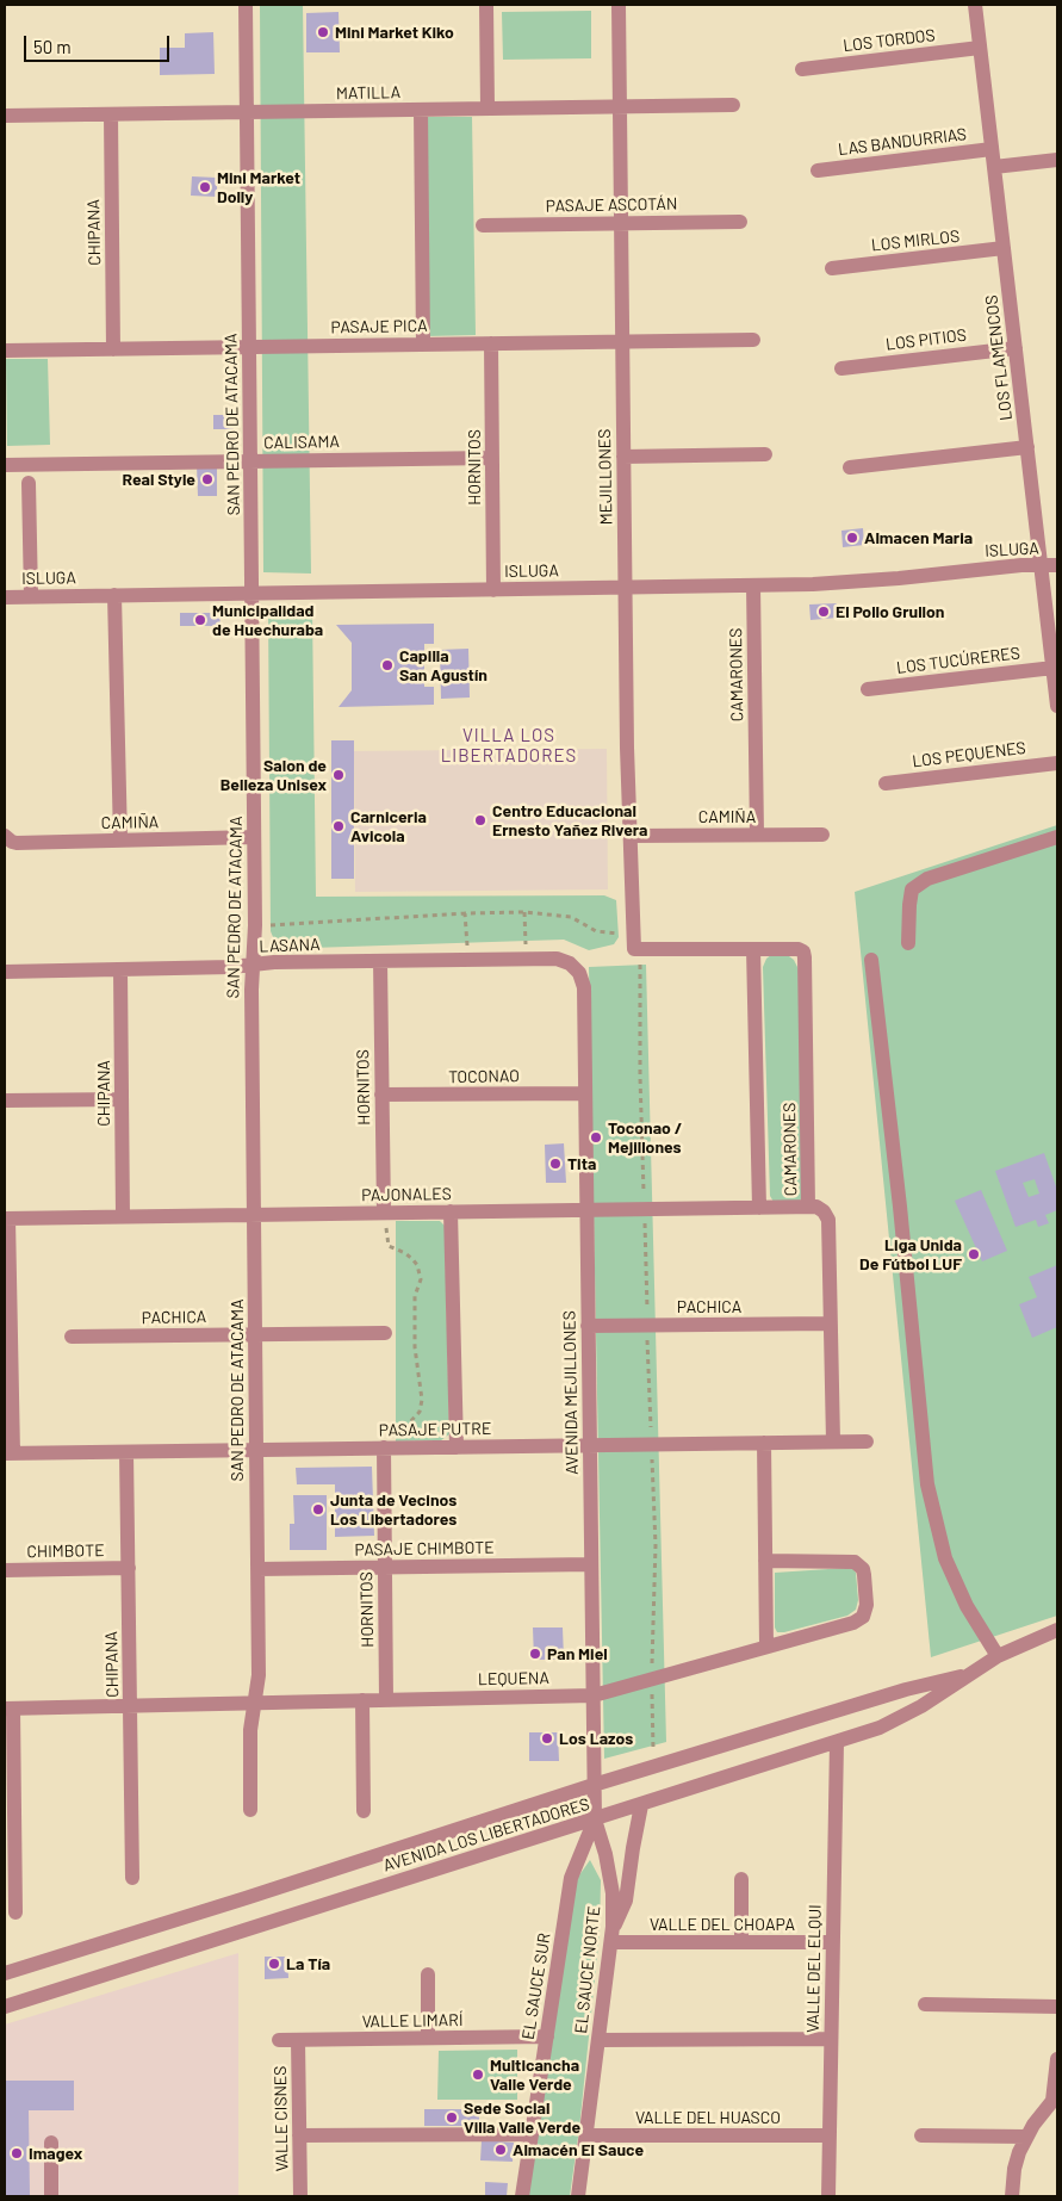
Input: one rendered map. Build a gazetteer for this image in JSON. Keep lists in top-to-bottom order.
{
  "streets": {
    "street": [
      "LOS TORDOS",
      "MATILLA",
      "LAS BANDURRIAS",
      "PASAJE ASCOTÁN",
      "CHIPANA",
      "LOS MIRLOS",
      "PASAJE PICA",
      "LOS PITIOS",
      "LOS FLAMENCOS",
      "SAN PEDRO DE ATACAMA",
      "CALISAMA",
      "HORNITOS",
      "MEJILLONES",
      "ISLUGA",
      "LOS TUCÚRERES",
      "CAMARONES",
      "LOS PEQUENES",
      "CAMIÑA",
      "LASANA",
      "TOCONAO",
      "PAJONALES",
      "PACHICA",
      "AVENIDA MEJILLONES",
      "PASAJE PUTRE",
      "PASAJE CHIMBOTE",
      "CHIMBOTE",
      "LEQUENA",
      "AVENIDA LOS LIBERTADORES",
      "VALLE DEL CHOAPA",
      "VALLE DEL ELQUI",
      "EL SAUCE NORTE",
      "EL SAUCE SUR",
      "VALLE LIMARÍ",
      "VALLE DEL HUASCO",
      "VALLE CISNES"
    ]
  },
  "crossings": [
    ["LOS TORDOS", "LOS FLAMENCOS"],
    ["MATILLA", "CHIPANA"],
    ["MATILLA", "SAN PEDRO DE ATACAMA"],
    ["MATILLA", "MEJILLONES"],
    ["LAS BANDURRIAS", "LOS FLAMENCOS"],
    ["PASAJE ASCOTÁN", "MEJILLONES"],
    ["CHIPANA", "PASAJE PICA"],
    ["CHIPANA", "LASANA"],
    ["CHIPANA", "PAJONALES"],
    ["CHIPANA", "PASAJE PUTRE"],
    ["CHIPANA", "CHIMBOTE"],
    ["CHIPANA", "LEQUENA"],
    ["LOS MIRLOS", "LOS FLAMENCOS"],
    ["PASAJE PICA", "SAN PEDRO DE ATACAMA"],
    ["PASAJE PICA", "HORNITOS"],
    ["PASAJE PICA", "MEJILLONES"],
    ["LOS PITIOS", "LOS FLAMENCOS"],
    ["LOS FLAMENCOS", "ISLUGA"],
    ["LOS FLAMENCOS", "LOS TUCÚRERES"],
    ["SAN PEDRO DE ATACAMA", "CALISAMA"],
    ["SAN PEDRO DE ATACAMA", "ISLUGA"],
    ["SAN PEDRO DE ATACAMA", "CAMIÑA"],
    ["SAN PEDRO DE ATACAMA", "LASANA"],
    ["SAN PEDRO DE ATACAMA", "PAJONALES"],
    ["SAN PEDRO DE ATACAMA", "PACHICA"],
    ["SAN PEDRO DE ATACAMA", "PASAJE PUTRE"],
    ["SAN PEDRO DE ATACAMA", "PASAJE CHIMBOTE"],
    ["SAN PEDRO DE ATACAMA", "LEQUENA"],
    ["CALISAMA", "HORNITOS"],
    ["HORNITOS", "ISLUGA"],
    ["HORNITOS", "LASANA"],
    ["HORNITOS", "TOCONAO"],
    ["HORNITOS", "PAJONALES"],
    ["HORNITOS", "PASAJE PUTRE"],
    ["HORNITOS", "PASAJE CHIMBOTE"],
    ["HORNITOS", "LEQUENA"],
    ["MEJILLONES", "ISLUGA"],
    ["MEJILLONES", "CAMIÑA"],
    ["ISLUGA", "CAMARONES"],
    ["CAMARONES", "CAMIÑA"],
    ["CAMARONES", "PAJONALES"],
    ["CAMARONES", "PACHICA"],
    ["CAMARONES", "PASAJE PUTRE"],
    ["LASANA", "AVENIDA MEJILLONES"],
    ["TOCONAO", "AVENIDA MEJILLONES"],
    ["PAJONALES", "AVENIDA MEJILLONES"],
    ["PACHICA", "AVENIDA MEJILLONES"],
    ["AVENIDA MEJILLONES", "PASAJE PUTRE"],
    ["AVENIDA MEJILLONES", "PASAJE CHIMBOTE"],
    ["AVENIDA MEJILLONES", "LEQUENA"],
    ["AVENIDA MEJILLONES", "AVENIDA LOS LIBERTADORES"],
    ["AVENIDA MEJILLONES", "EL SAUCE NORTE"],
    ["AVENIDA MEJILLONES", "EL SAUCE SUR"],
    ["AVENIDA LOS LIBERTADORES", "VALLE DEL ELQUI"],
    ["AVENIDA LOS LIBERTADORES", "EL SAUCE NORTE"],
    ["AVENIDA LOS LIBERTADORES", "EL SAUCE SUR"],
    ["VALLE DEL CHOAPA", "VALLE DEL ELQUI"],
    ["VALLE DEL CHOAPA", "EL SAUCE NORTE"],
    ["VALLE DEL ELQUI", "VALLE DEL HUASCO"],
    ["EL SAUCE NORTE", "EL SAUCE SUR"],
    ["EL SAUCE NORTE", "VALLE DEL HUASCO"],
    ["EL SAUCE SUR", "VALLE LIMARÍ"],
    ["VALLE LIMARÍ", "VALLE CISNES"]
  ],
  "districts": ["VILLA LOS LIBERTADORES"],
  "places": [
    "Mini Market Kiko",
    "Mini Market Dolly",
    "Real Style",
    "Almacen Maria",
    "El Pollo Grullon",
    "Municipalidad de Huechuraba",
    "Capilla San Agustín",
    "Salon de Belleza Unisex",
    "Centro Educacional Ernesto Yañez Rivera",
    "Carniceria Avicola",
    "Toconao / Mejillones",
    "Tita",
    "Liga Unida De Fútbol LUF",
    "Junta de Vecinos Los Libertadores",
    "Pan Miel",
    "Los Lazos",
    "La Tía",
    "Multicancha Valle Verde",
    "Sede Social Villa Valle Verde",
    "Almacén El Sauce",
    "Imagex"
  ],
  "scale_bar": "50 m"
}
